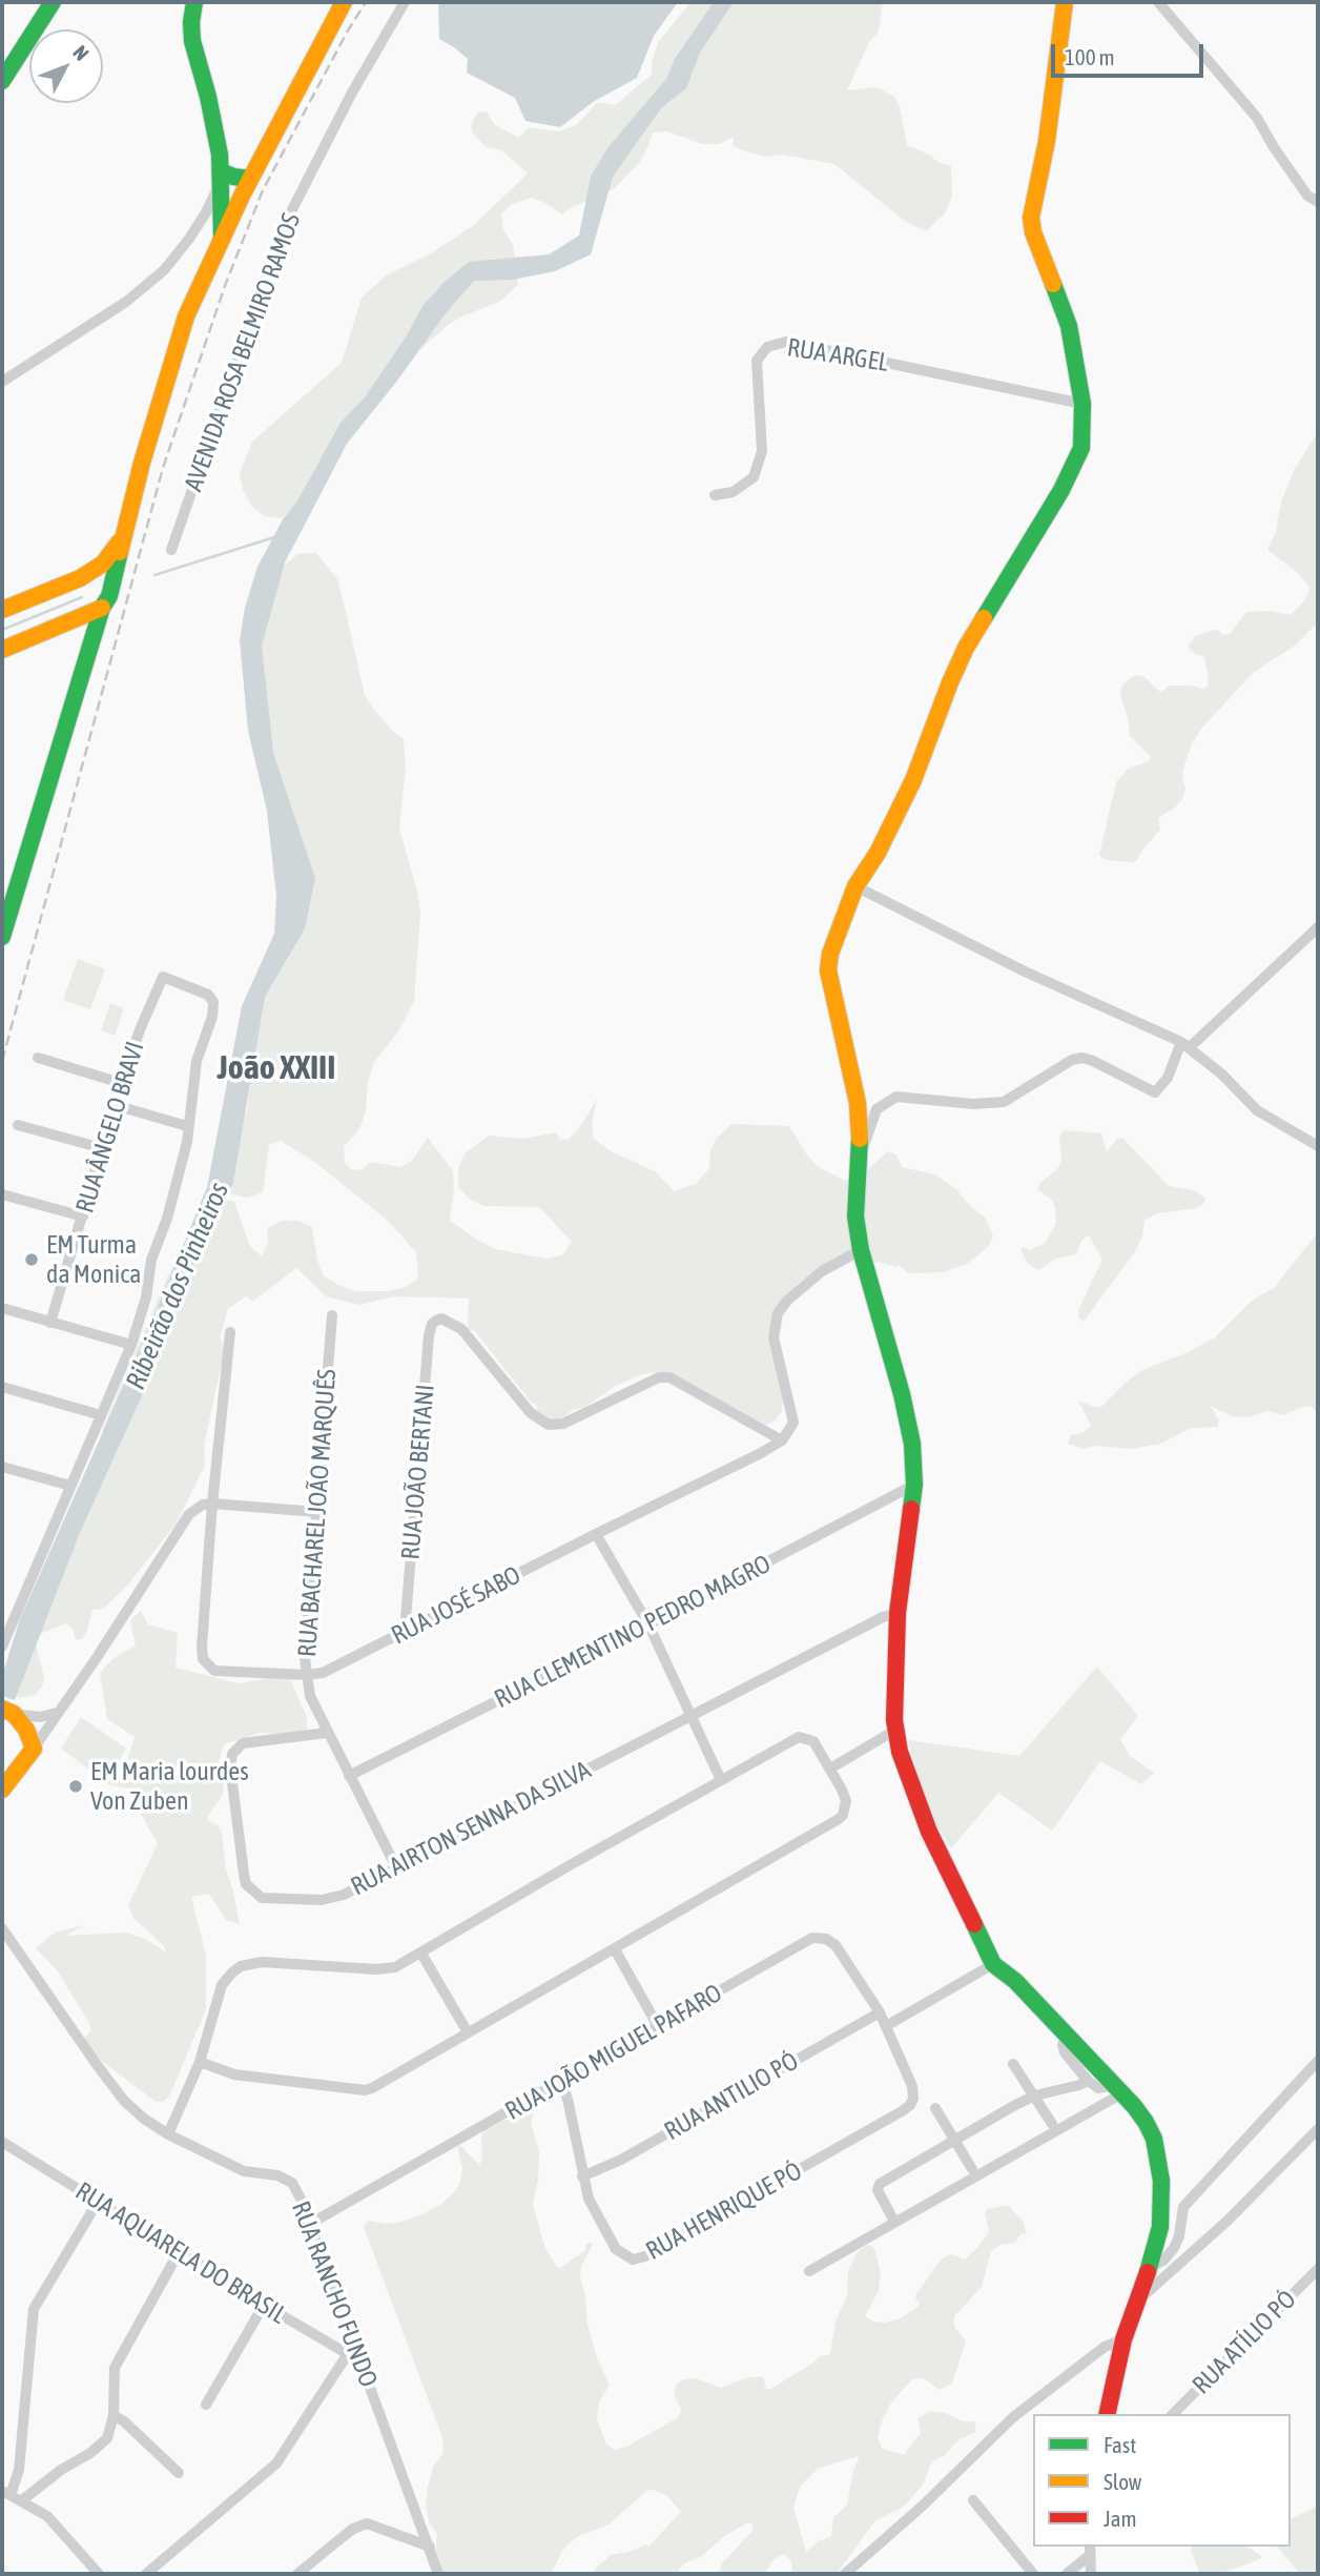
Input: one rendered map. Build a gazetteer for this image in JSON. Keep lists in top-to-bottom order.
{
  "streets": {
    "street": [
      "AVENIDA ROSA BELMIRO RAMOS",
      "RUA ARGEL",
      "RUA ÂNGELO BRAVI",
      "RUA JOÃO BERTANI",
      "RUA BACHAREL JOÃO MARQUÊS",
      "RUA JOSÉ SABO",
      "RUA CLEMENTINO PEDRO MAGRO",
      "RUA AIRTON SENNA DA SILVA",
      "RUA JOÃO MIGUEL PAFARO",
      "RUA ANTILIO PÓ",
      "RUA HENRIQUE PÓ",
      "RUA AQUARELA DO BRASIL",
      "RUA RANCHO FUNDO",
      "RUA ATÍLIO PÓ"
    ]
  },
  "crossings": [
    ["RUA JOÃO BERTANI", "RUA JOSÉ SABO"],
    ["RUA BACHAREL JOÃO MARQUÊS", "RUA JOSÉ SABO"],
    ["RUA BACHAREL JOÃO MARQUÊS", "RUA CLEMENTINO PEDRO MAGRO"],
    ["RUA BACHAREL JOÃO MARQUÊS", "RUA AIRTON SENNA DA SILVA"],
    ["RUA JOÃO MIGUEL PAFARO", "RUA ANTILIO PÓ"],
    ["RUA JOÃO MIGUEL PAFARO", "RUA HENRIQUE PÓ"],
    ["RUA JOÃO MIGUEL PAFARO", "RUA RANCHO FUNDO"],
    ["RUA ANTILIO PÓ", "RUA HENRIQUE PÓ"],
    ["RUA AQUARELA DO BRASIL", "RUA RANCHO FUNDO"]
  ],
  "districts": ["João XXIII"],
  "water": ["Ribeirão dos Pinheiros"],
  "places": ["EM Turma da Monica", "EM Maria lourdes Von Zuben"],
  "legend": ["Fast", "Slow", "Jam"],
  "scale_bar": "100 m",
  "north": "top right"
}
